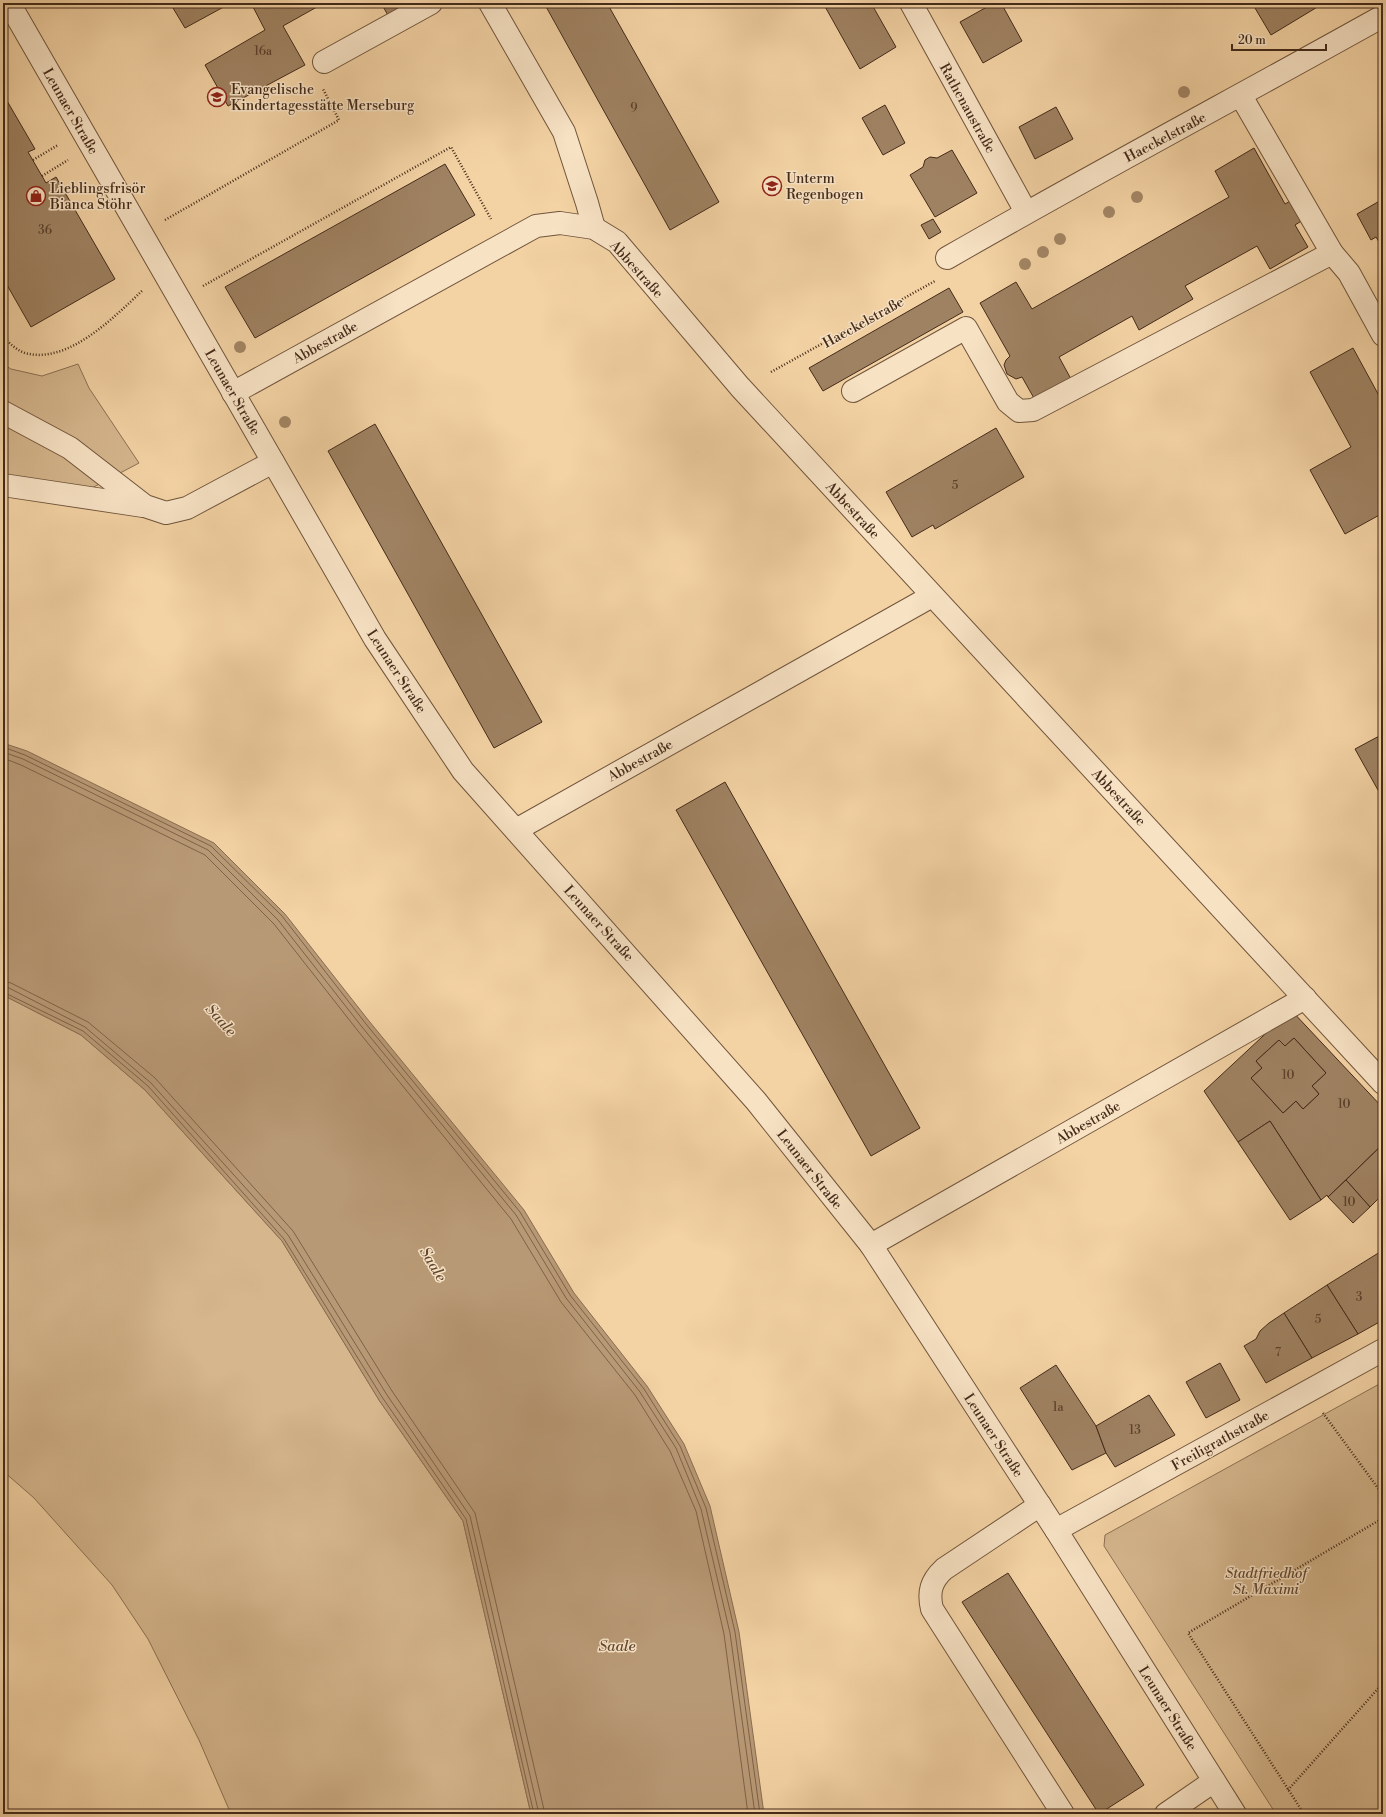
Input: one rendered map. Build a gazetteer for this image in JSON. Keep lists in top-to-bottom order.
{
  "streets": {
    "street": [
      "Rathenaustraße",
      "Leunaer Straße",
      "Haeckelstraße",
      "Abbestraße",
      "Freiligrathstraße"
    ]
  },
  "crossings": [
    ["Rathenaustraße", "Haeckelstraße"],
    ["Leunaer Straße", "Abbestraße"],
    ["Leunaer Straße", "Freiligrathstraße"]
  ],
  "water": ["Saale"],
  "parks": ["Stadtfriedhof St. Maximi"],
  "places": {
    "school or university": ["Evangelische Kindertagesstätte Merseburg", "Unterm Regenbogen"],
    "shop": ["Lieblingsfrisör Bianca Stöhr"]
  },
  "house_numbers": [
    "16a",
    "9",
    "36",
    "5",
    "10",
    "10",
    "10",
    "3",
    "5",
    "7",
    "1a",
    "13"
  ],
  "scale_bar": "20 m"
}
